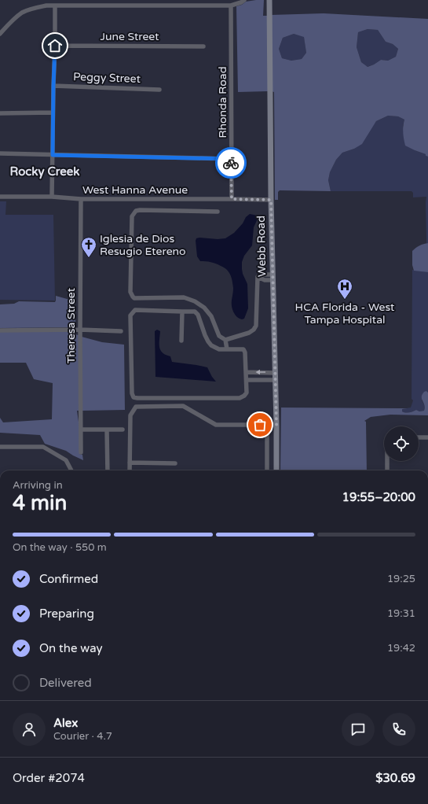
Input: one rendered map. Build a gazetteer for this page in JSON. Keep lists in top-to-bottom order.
{
  "streets": {
    "street": [
      "June Street",
      "Peggy Street",
      "Rhonda Road",
      "West Hanna Avenue",
      "Webb Road",
      "Theresa Street"
    ]
  },
  "crossings": [
    ["Rhonda Road", "West Hanna Avenue"],
    ["West Hanna Avenue", "Webb Road"],
    ["West Hanna Avenue", "Theresa Street"]
  ],
  "districts": ["Rocky Creek"],
  "places": {
    "church": ["Iglesia de Dios Resugio Etereno"],
    "hospital": ["HCA Florida - West Tampa Hospital"]
  },
  "page": {
    "heading": ["4 min", "Arriving in", "19:55–20:00"],
    "panel": [
      "Alex",
      "Courier · 4.7",
      "Order #2074",
      "$30.69"
    ],
    "bar": "On the way · 550 m",
    "list": [
      ["Confirmed", "19:25"],
      ["Preparing", "19:31"],
      ["On the way", "19:42"],
      "Delivered"
    ]
  }
}
